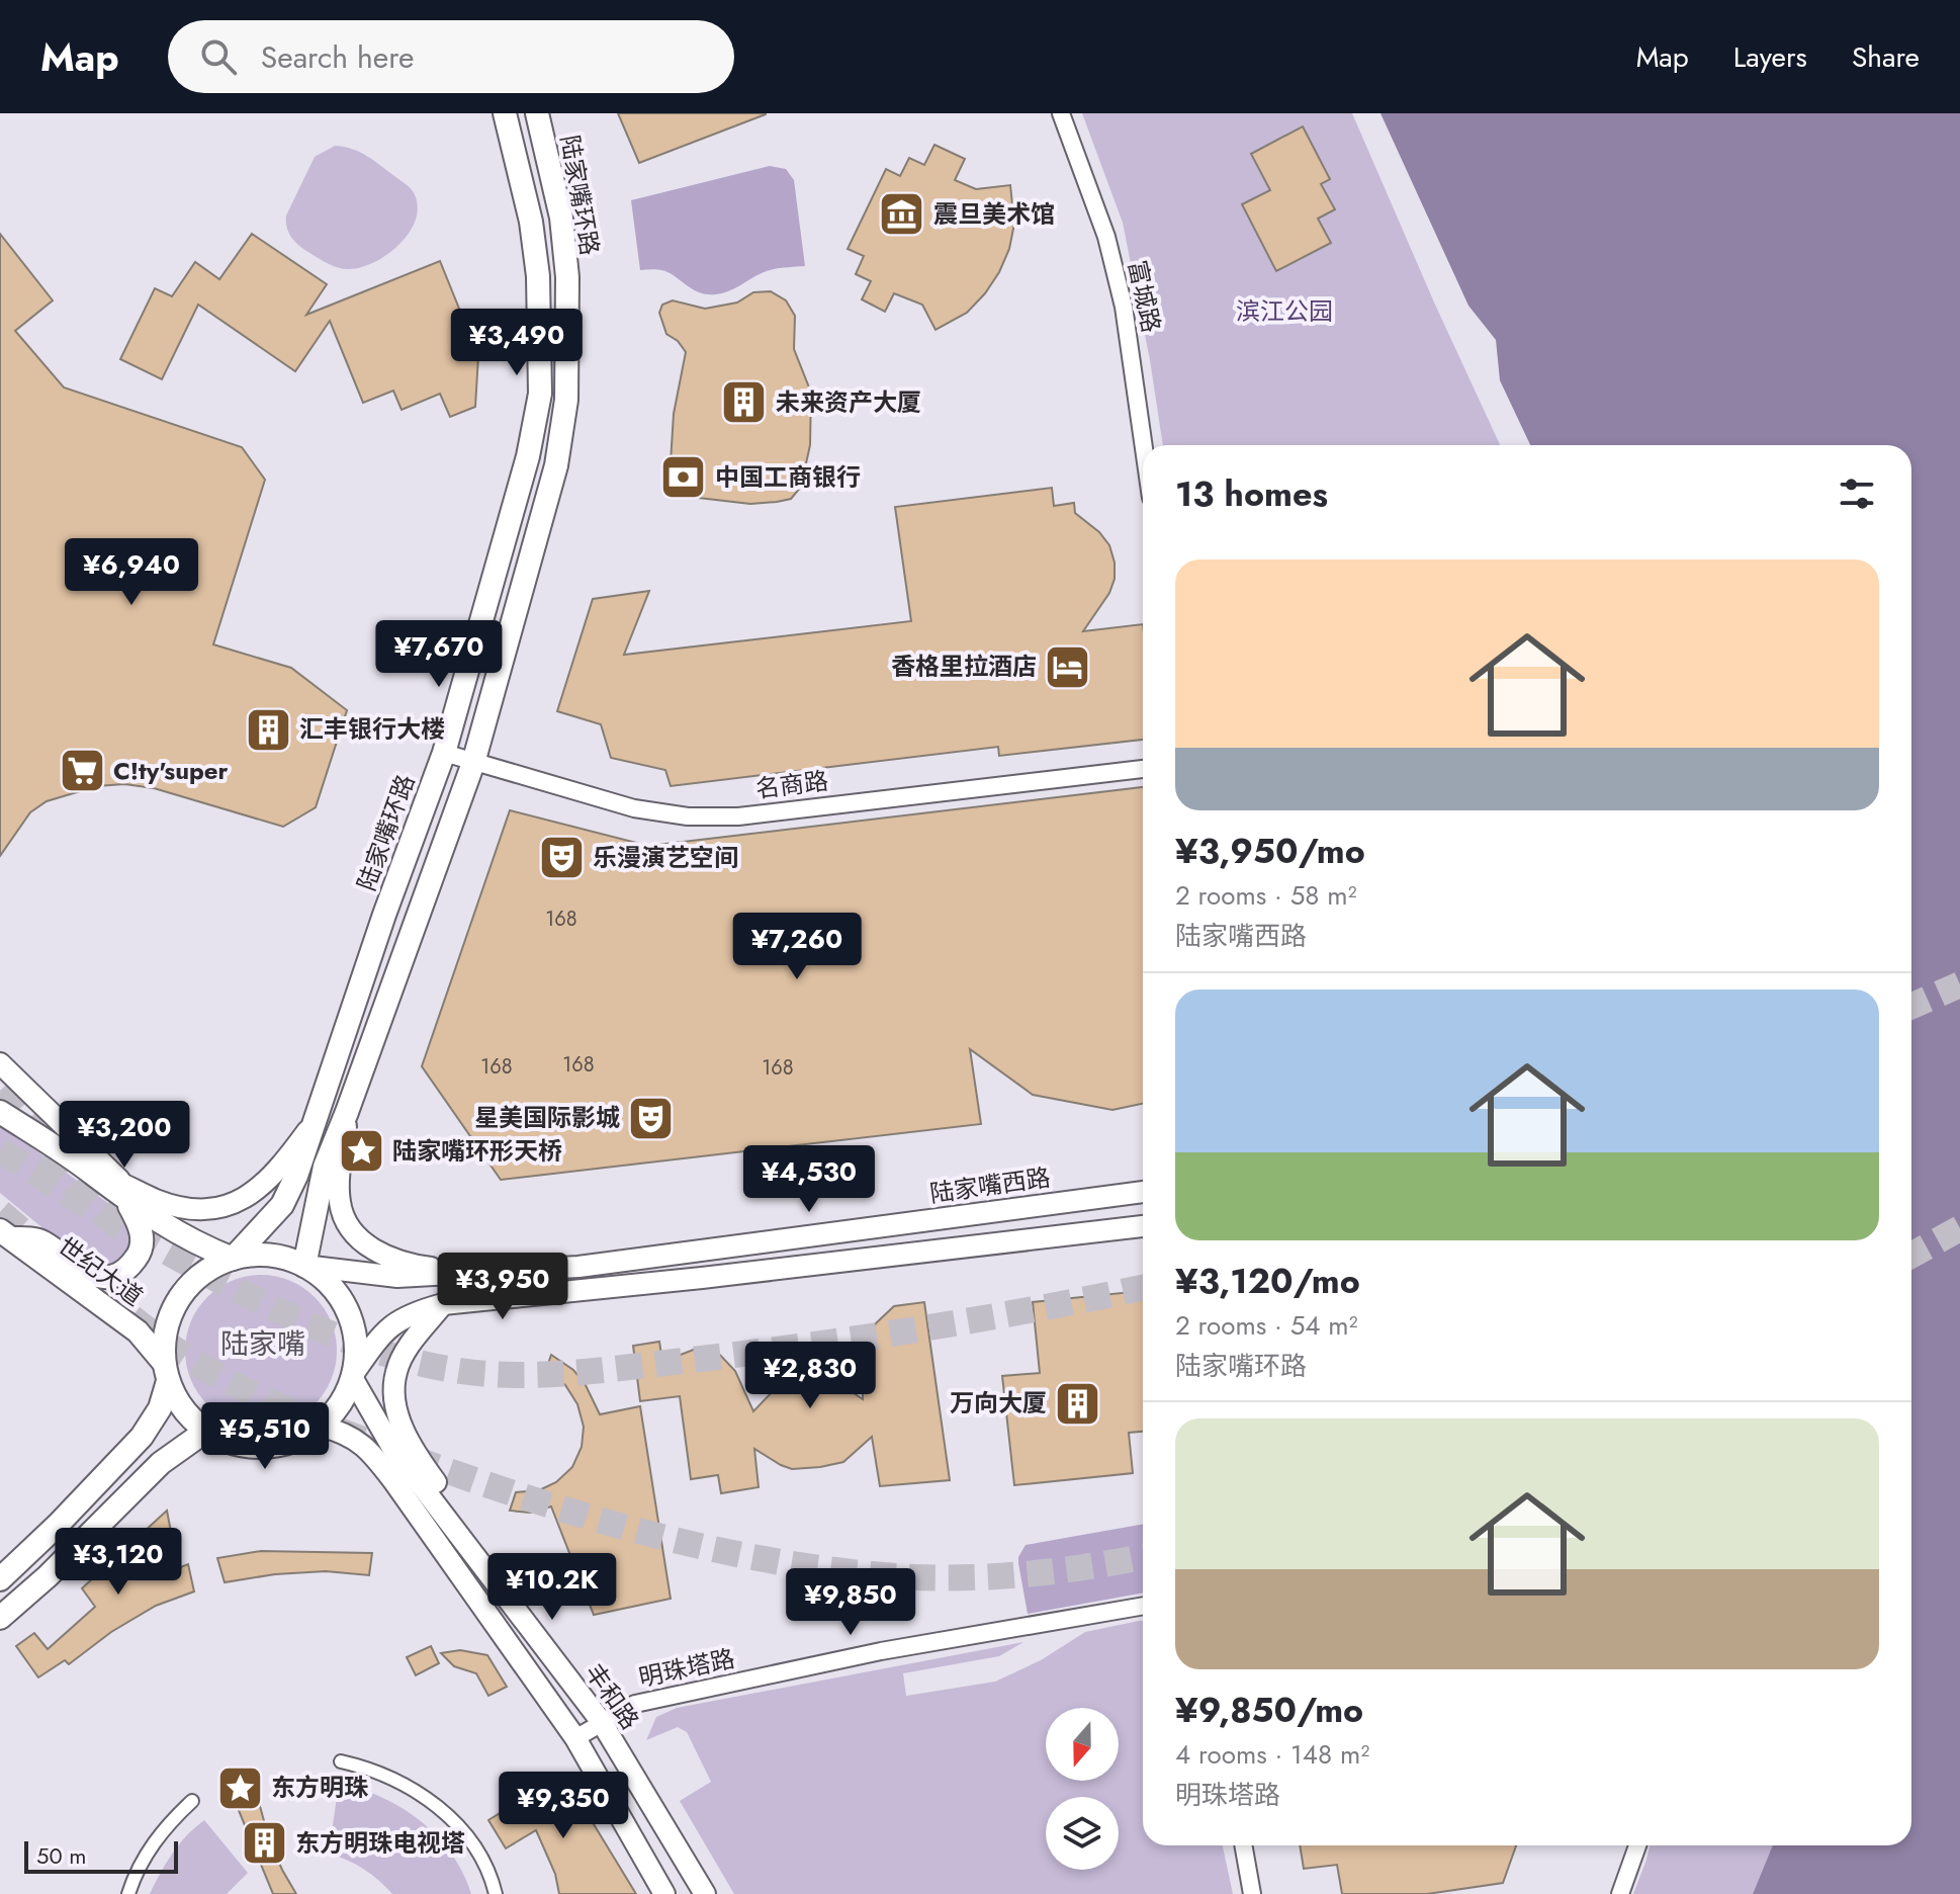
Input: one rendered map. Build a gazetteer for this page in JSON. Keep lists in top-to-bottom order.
{
  "streets": {
    "main road": ["陆家嘴环路", "世纪大道"],
    "street": [
      "富城路",
      "名商路",
      "陆家嘴西路",
      "明珠塔路",
      "丰和路"
    ]
  },
  "crossings": [
    ["陆家嘴环路", "名商路"],
    ["陆家嘴环路", "陆家嘴西路"],
    ["陆家嘴环路", "世纪大道"],
    ["陆家嘴环路", "丰和路"],
    ["陆家嘴西路", "世纪大道"],
    ["陆家嘴西路", "丰和路"],
    ["世纪大道", "丰和路"],
    ["明珠塔路", "丰和路"]
  ],
  "districts": ["陆家嘴"],
  "parks": ["滨江公园"],
  "places": {
    "museum": ["震旦美术馆"],
    "building": [
      "未来资产大厦",
      "汇丰银行大楼",
      "万向大厦",
      "东方明珠电视塔"
    ],
    "bank": ["中国工商银行"],
    "hotel": ["香格里拉酒店"],
    "supermarket": ["C!ty'super"],
    "theatre": ["乐漫演艺空间", "星美国际影城"],
    "place": ["陆家嘴环形天桥", "东方明珠"]
  },
  "house_numbers": [
    "168",
    "168",
    "168",
    "168"
  ],
  "scale_bar": "50 m",
  "north": "bottom",
  "page": {
    "header": "Map",
    "search": "Search here",
    "nav": ["Map", "Layers", "Share"],
    "price": [
      "¥3,490",
      "¥6,940",
      "¥7,670",
      "¥7,260",
      "¥3,200",
      "¥4,530",
      "¥3,950",
      "¥2,830",
      "¥5,510",
      "¥3,120",
      "¥10.2K",
      "¥9,850",
      "¥9,350"
    ],
    "heading": "13 homes",
    "list": [
      {
        "name": "¥3,950/mo",
        "note": "2 rooms · 58 m² · 陆家嘴西路"
      },
      {
        "name": "¥3,120/mo",
        "note": "2 rooms · 54 m² · 陆家嘴环路"
      },
      {
        "name": "¥9,850/mo",
        "note": "4 rooms · 148 m² · 明珠塔路"
      }
    ],
    "scale": "50 m"
  }
}
